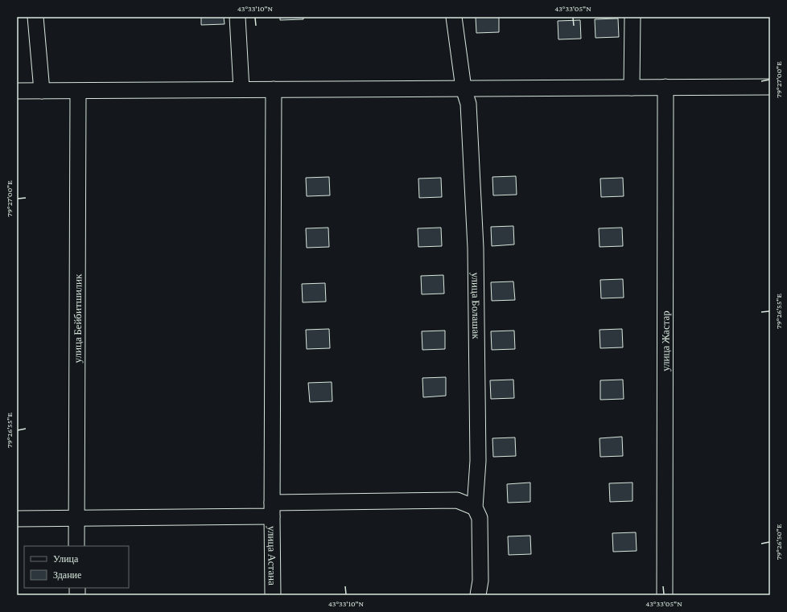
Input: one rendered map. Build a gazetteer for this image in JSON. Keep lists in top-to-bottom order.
{
  "streets": {
    "street": [
      "улица Болашак",
      "улица Бейбитшилик",
      "улица Жастар",
      "улица Астана"
    ]
  },
  "legend": ["Улица", "Здание"],
  "coordinates": [
    "43°33'10\"N",
    "43°33'05\"N",
    "79°27'00\"E",
    "79°26'55\"E",
    "79°26'50\"E"
  ]
}
